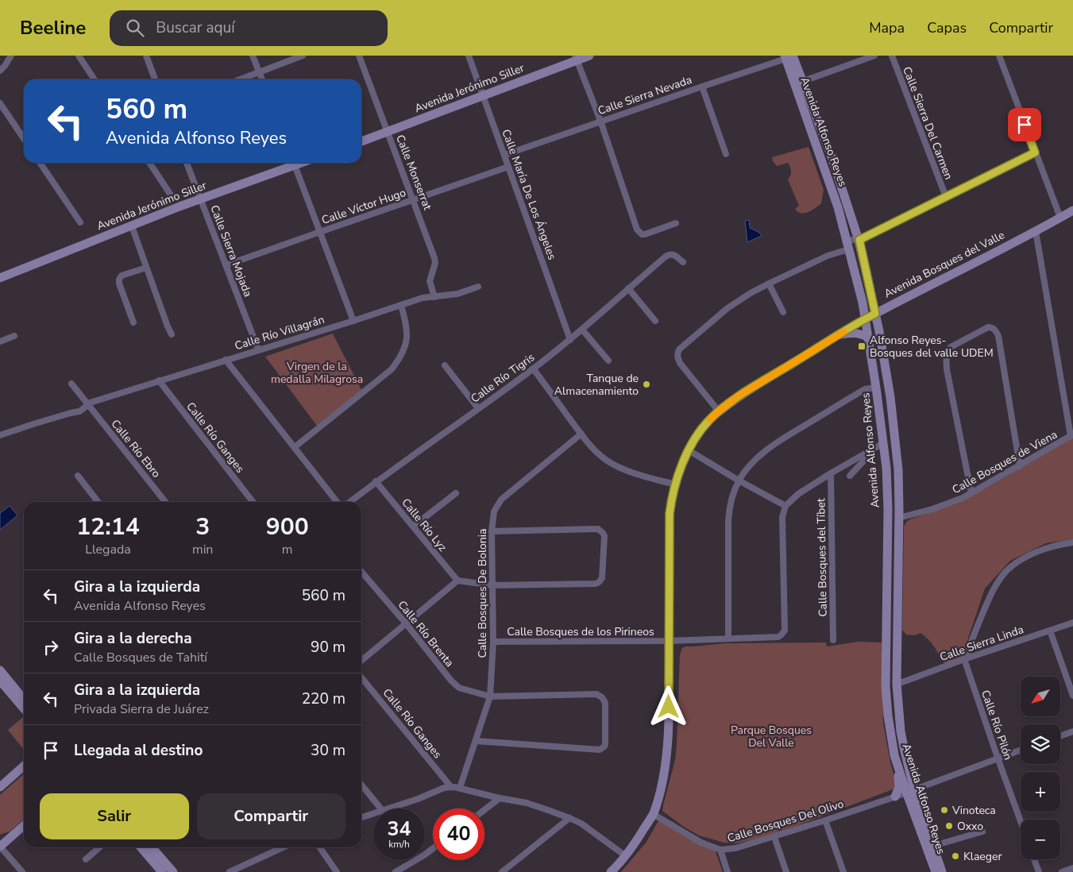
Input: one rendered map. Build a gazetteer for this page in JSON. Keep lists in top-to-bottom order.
{
  "streets": {
    "main road": ["Avenida Jerónimo Siller", "Avenida Alfonso Reyes", "Avenida Bosques del Valle"],
    "street": [
      "Calle Sierra Nevada",
      "Calle Sierra Del Carmen",
      "Calle Monserrat",
      "Calle María De Los Ángeles",
      "Calle Víctor Hugo",
      "Calle Sierra Mojada",
      "Calle Río Villagrán",
      "Calle Río Tigris",
      "Calle Río Ganges",
      "Calle Río Ebro",
      "Calle Bosques de Viena",
      "Calle Río Lyz",
      "Calle Bosques del Tíbet",
      "Calle Bosques De Bolonia",
      "Calle Bosques de los Pirineos",
      "Calle Río Brenta",
      "Calle Sierra Linda",
      "Calle Río Pilón",
      "Calle Bosques Del Olivo"
    ]
  },
  "crossings": [
    ["Avenida Jerónimo Siller", "Calle Monserrat"],
    ["Avenida Jerónimo Siller", "Calle María De Los Ángeles"],
    ["Avenida Jerónimo Siller", "Calle Sierra Mojada"],
    ["Calle Sierra Nevada", "Avenida Alfonso Reyes"],
    ["Calle Sierra Nevada", "Calle María De Los Ángeles"],
    ["Avenida Alfonso Reyes", "Avenida Bosques del Valle"],
    ["Avenida Alfonso Reyes", "Calle Bosques de Viena"],
    ["Avenida Alfonso Reyes", "Calle Sierra Linda"],
    ["Avenida Alfonso Reyes", "Calle Bosques Del Olivo"],
    ["Calle Monserrat", "Calle Víctor Hugo"],
    ["Calle Monserrat", "Calle Río Villagrán"],
    ["Calle María De Los Ángeles", "Calle Víctor Hugo"],
    ["Calle María De Los Ángeles", "Calle Río Tigris"],
    ["Calle Víctor Hugo", "Calle Sierra Mojada"],
    ["Calle Sierra Mojada", "Calle Río Villagrán"],
    ["Avenida Bosques del Valle", "Calle Bosques de los Pirineos"],
    ["Avenida Bosques del Valle", "Calle Bosques Del Olivo"],
    ["Calle Río Villagrán", "Calle Río Ganges"],
    ["Calle Río Villagrán", "Calle Río Ebro"],
    ["Calle Río Tigris", "Calle Río Lyz"],
    ["Calle Bosques De Bolonia", "Calle Bosques de los Pirineos"],
    ["Calle Bosques De Bolonia", "Calle Río Brenta"],
    ["Calle Sierra Linda", "Calle Río Pilón"],
    ["Calle Río Pilón", "Calle Bosques Del Olivo"]
  ],
  "parks": ["Virgen de la medalla Milagrosa", "Parque Bosques Del Valle"],
  "places": {
    "transit": ["Alfonso Reyes- Bosques del valle UDEM"],
    "other": [
      "Tanque de Almacenamiento",
      "Vinoteca",
      "Oxxo",
      "Klaeger"
    ]
  },
  "north": "bottom left",
  "page": {
    "header": "Beeline",
    "search": "Buscar aquí",
    "nav": ["Mapa", "Capas", "Compartir"],
    "turn": ["560 m", "Avenida Alfonso Reyes"],
    "eta": [
      "12:14",
      "Llegada",
      "3",
      "min",
      "900",
      "m"
    ],
    "list": [
      {
        "name": "Gira a la izquierda",
        "note": "Avenida Alfonso Reyes",
        "value": "560 m"
      },
      {
        "name": "Gira a la derecha",
        "note": "Calle Bosques de Tahití",
        "value": "90 m"
      },
      {
        "name": "Gira a la izquierda",
        "note": "Privada Sierra de Juárez",
        "value": "220 m"
      },
      {
        "name": "Llegada al destino",
        "value": "30 m"
      }
    ],
    "map_buttons": ["+", "−"],
    "buttons": ["Salir", "Compartir"],
    "speed": "34 km/h",
    "limit": "40"
  }
}
